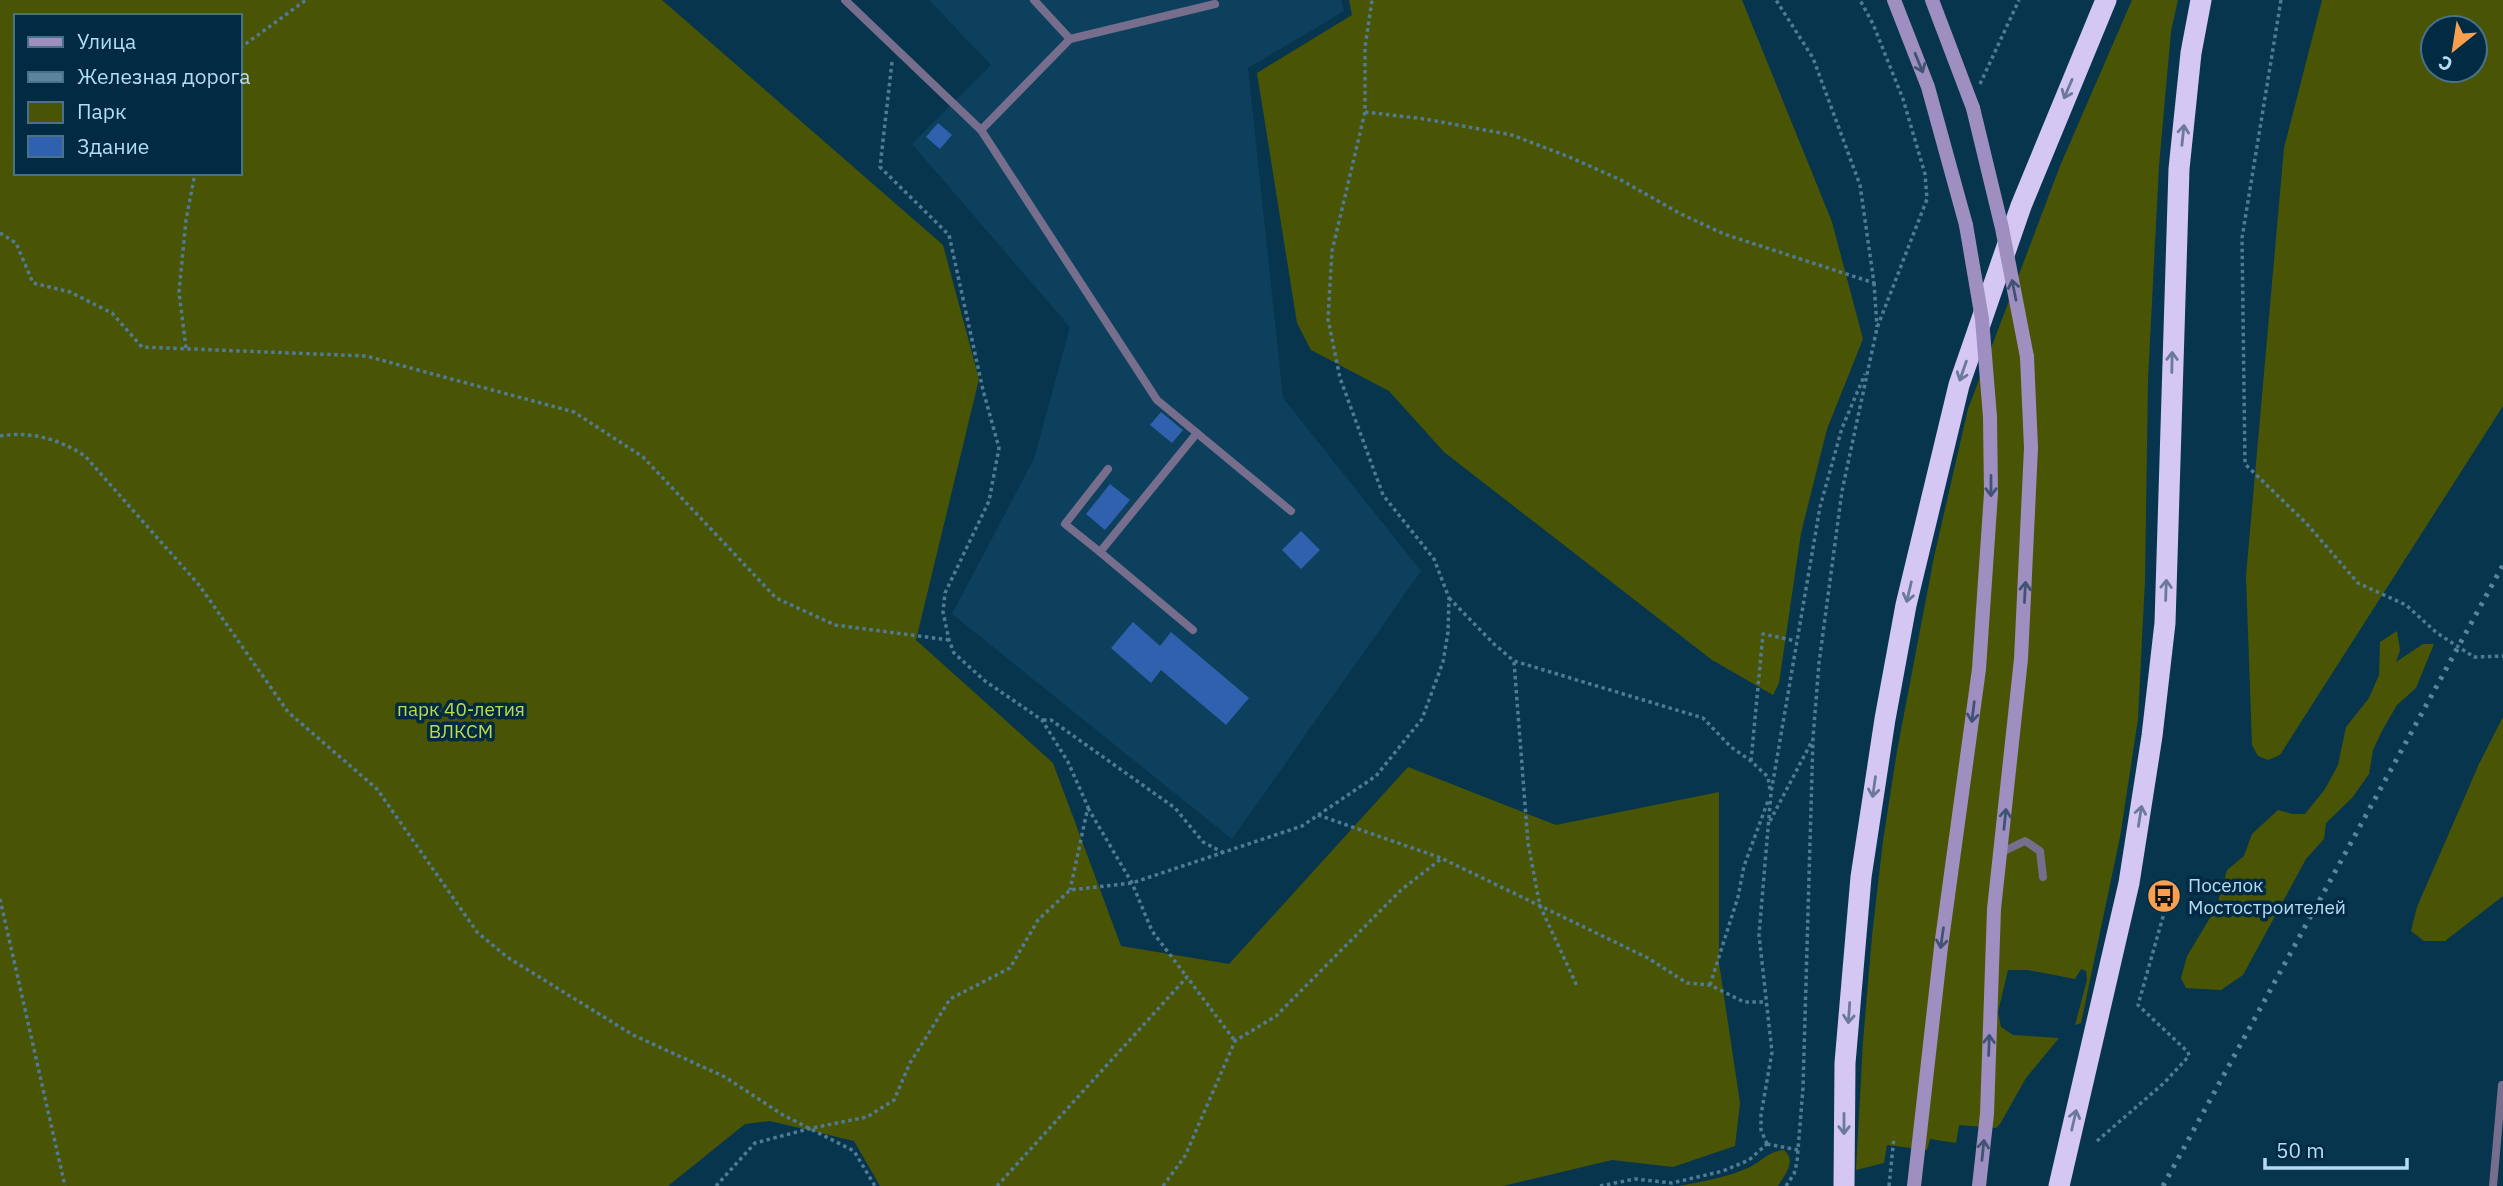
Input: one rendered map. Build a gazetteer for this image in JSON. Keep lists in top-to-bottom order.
{
  "parks": ["парк 40-летия ВЛКСМ"],
  "places": {
    "bus stop": ["Поселок Мостостроителей"]
  },
  "legend": [
    "Улица",
    "Железная дорога",
    "Парк",
    "Здание"
  ],
  "scale_bar": "50 m",
  "north": "bottom left"
}
